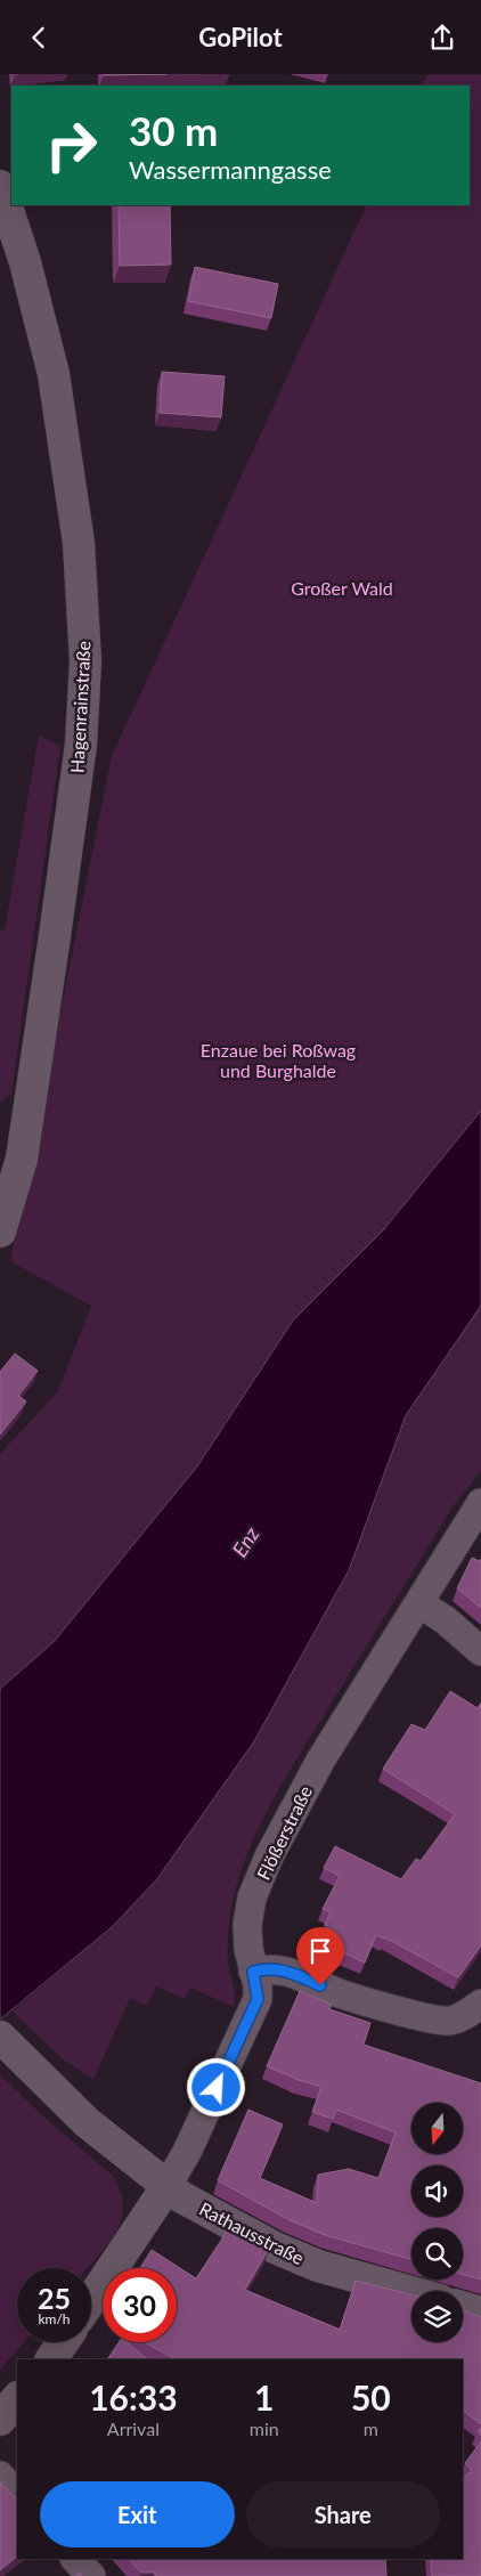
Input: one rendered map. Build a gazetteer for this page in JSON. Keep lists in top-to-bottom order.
{
  "streets": {
    "street": ["Hagenrainstraße", "Flößerstraße", "Rathausstraße"]
  },
  "crossings": [
    ["Flößerstraße", "Rathausstraße"]
  ],
  "water": ["Enz"],
  "parks": ["Großer Wald", "Enzaue bei Roßwag und Burghalde"],
  "north": "bottom",
  "page": {
    "header": "GoPilot",
    "turn": ["30 m", "Wassermanngasse"],
    "speed": "25 km/h",
    "limit": "30",
    "eta": [
      "16:33",
      "Arrival",
      "1",
      "min",
      "50",
      "m"
    ],
    "buttons": ["Exit", "Share"]
  }
}
